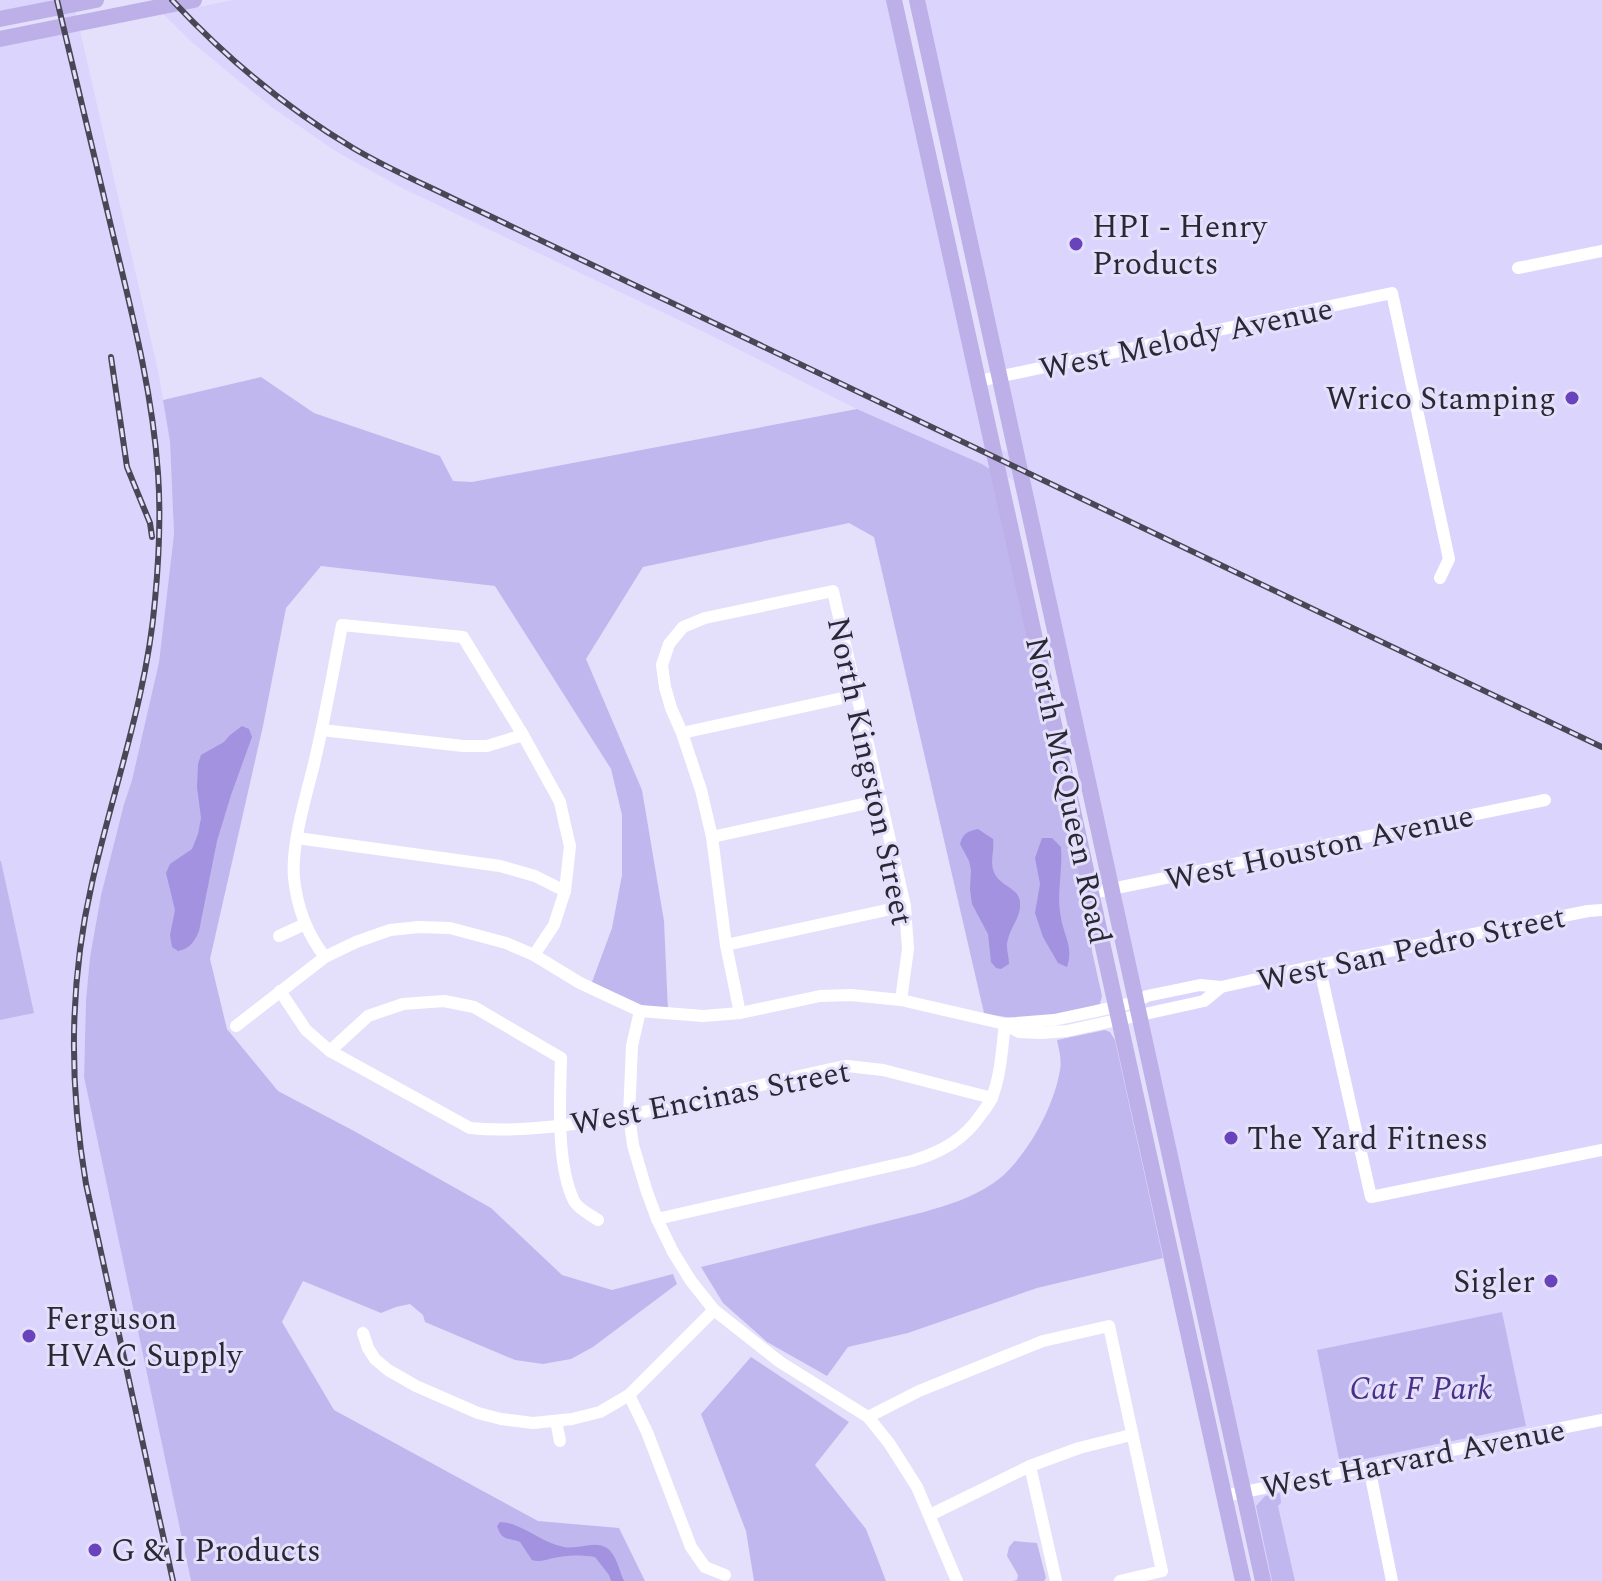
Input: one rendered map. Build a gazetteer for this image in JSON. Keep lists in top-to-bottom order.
{
  "streets": {
    "main road": ["North McQueen Road"],
    "street": [
      "West Melody Avenue",
      "North Kingston Street",
      "West Houston Avenue",
      "West San Pedro Street",
      "West Encinas Street",
      "West Harvard Avenue"
    ]
  },
  "crossings": [
    ["West Melody Avenue", "North McQueen Road"],
    ["North Kingston Street", "West San Pedro Street"],
    ["North McQueen Road", "West Houston Avenue"],
    ["North McQueen Road", "West San Pedro Street"],
    ["North McQueen Road", "West Harvard Avenue"],
    ["West San Pedro Street", "West Encinas Street"]
  ],
  "parks": ["Cat F Park"],
  "places": [
    "HPI - Henry Products",
    "Wrico Stamping",
    "The Yard Fitness",
    "Sigler",
    "Ferguson HVAC Supply",
    "G & I Products"
  ]
}
